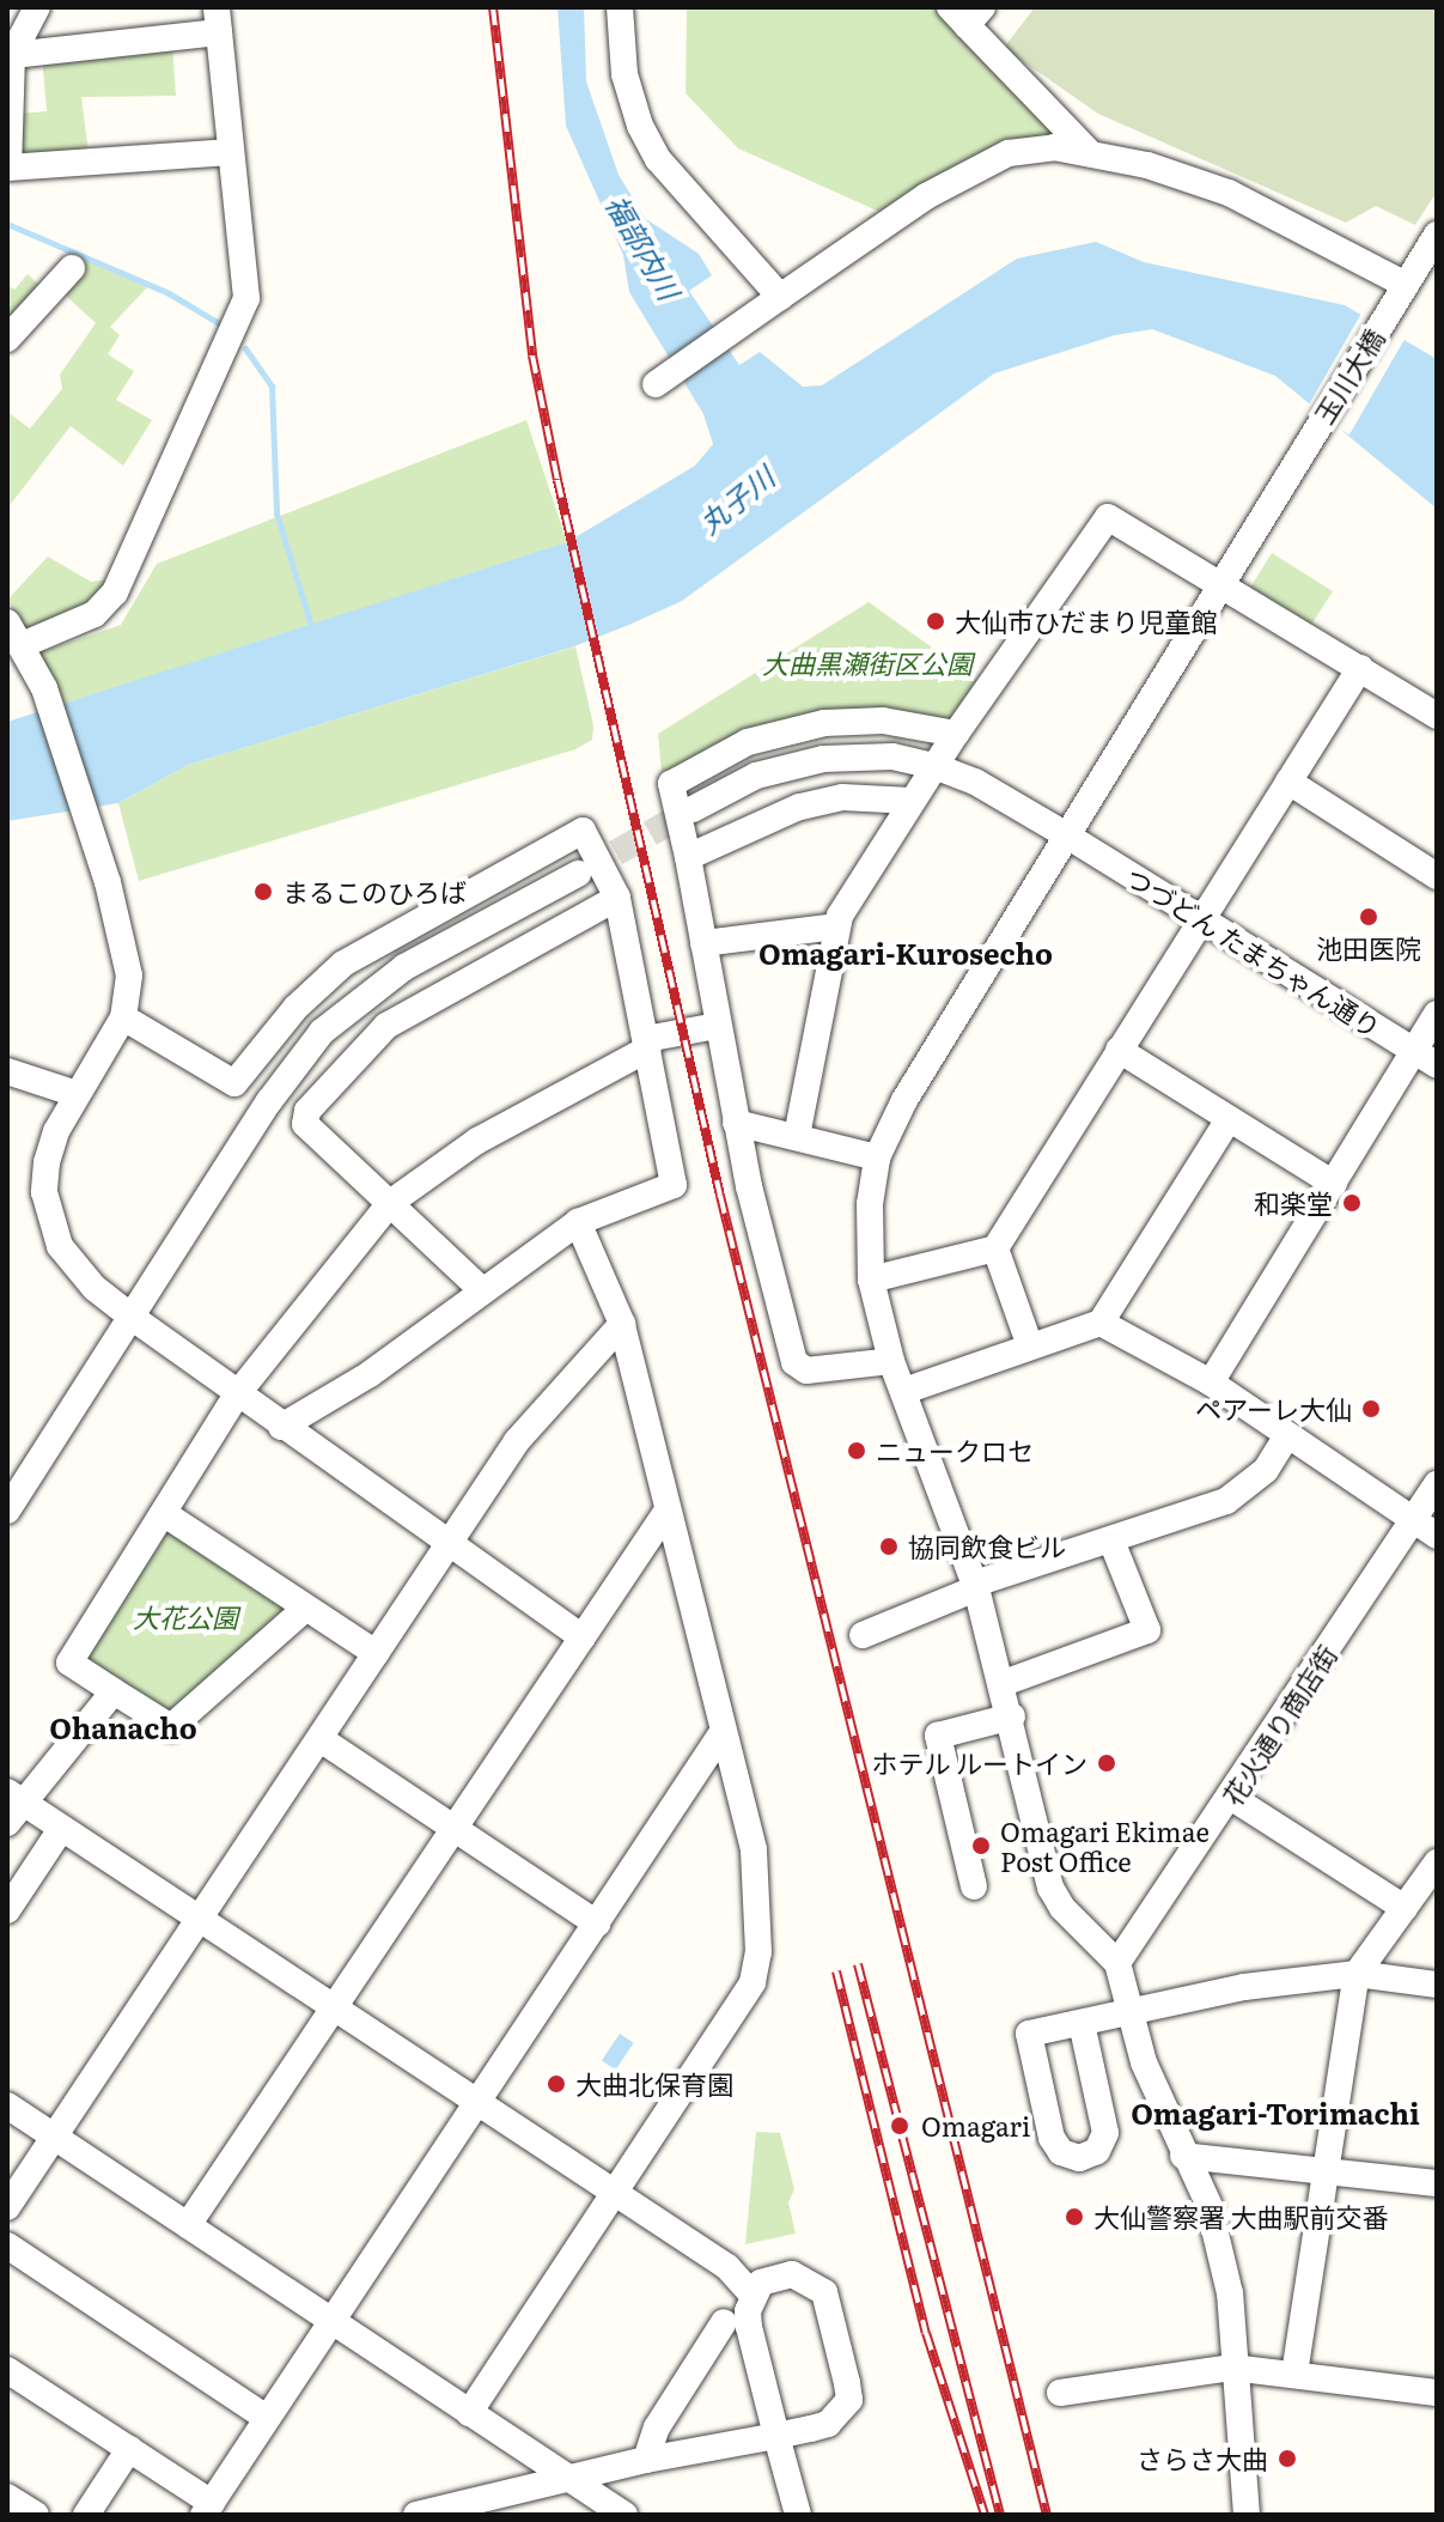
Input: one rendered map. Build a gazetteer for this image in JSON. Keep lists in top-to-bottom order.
{
  "streets": {
    "street": ["玉川大橋", "つづどん たまちゃん通り", "花火通り商店街"]
  },
  "crossings": [
    ["玉川大橋", "つづどん たまちゃん通り"]
  ],
  "districts": ["Omagari-Kurosecho", "Ohanacho", "Omagari-Torimachi"],
  "water": ["福部内川", "丸子川"],
  "parks": ["大曲黒瀬街区公園", "大花公園"],
  "places": [
    "大仙市ひだまり児童館",
    "まるこのひろば",
    "池田医院",
    "和楽堂",
    "ペアーレ大仙",
    "ニュークロセ",
    "協同飲食ビル",
    "ホテル ルートイン",
    "Omagari Ekimae Post Office",
    "大曲北保育園",
    "Omagari",
    "大仙警察署 大曲駅前交番",
    "さらさ大曲"
  ]
}
